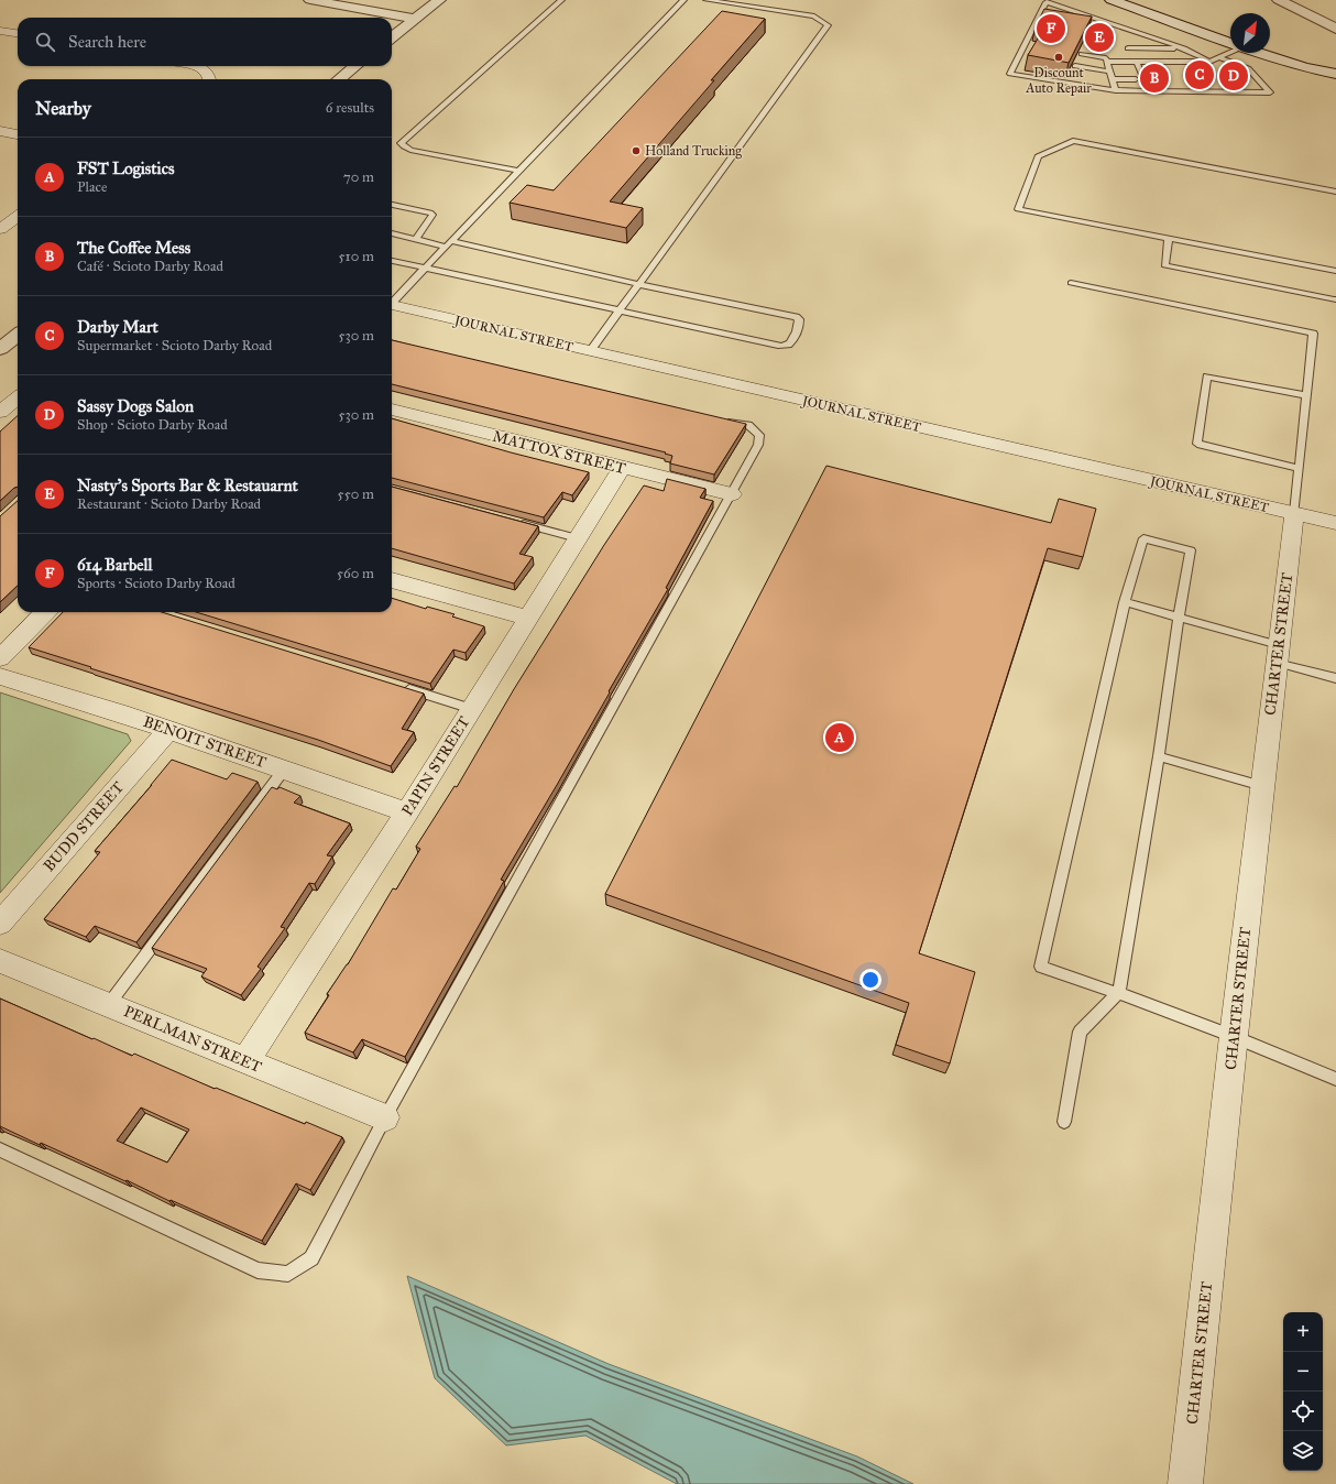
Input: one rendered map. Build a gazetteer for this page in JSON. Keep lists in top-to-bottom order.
{
  "streets": {
    "street": [
      "JOURNAL STREET",
      "MATTOX STREET",
      "CHARTER STREET",
      "BENOIT STREET",
      "PAPIN STREET",
      "BUDD STREET",
      "PERLMAN STREET"
    ]
  },
  "crossings": [
    ["JOURNAL STREET", "CHARTER STREET"],
    ["MATTOX STREET", "PAPIN STREET"],
    ["BENOIT STREET", "PAPIN STREET"],
    ["BENOIT STREET", "BUDD STREET"],
    ["PAPIN STREET", "PERLMAN STREET"]
  ],
  "places": ["Discount Auto Repair", "Holland Trucking"],
  "north": "top right",
  "page": {
    "pins": [
      "F",
      "E",
      "C",
      "D",
      "B",
      "A"
    ],
    "search": "Search here",
    "heading": ["Nearby", "6 results"],
    "list": [
      {
        "mark": "A",
        "name": "FST Logistics",
        "note": "Place",
        "value": "70 m"
      },
      {
        "mark": "B",
        "name": "The Coffee Mess",
        "note": "Café · Scioto Darby Road",
        "value": "510 m"
      },
      {
        "mark": "C",
        "name": "Darby Mart",
        "note": "Supermarket · Scioto Darby Road",
        "value": "530 m"
      },
      {
        "mark": "D",
        "name": "Sassy Dogs Salon",
        "note": "Shop · Scioto Darby Road",
        "value": "530 m"
      },
      {
        "mark": "E",
        "name": "Nasty's Sports Bar & Restauarnt",
        "note": "Restaurant · Scioto Darby Road",
        "value": "550 m"
      },
      {
        "mark": "F",
        "name": "614 Barbell",
        "note": "Sports · Scioto Darby Road",
        "value": "560 m"
      }
    ],
    "map_buttons": ["+", "−"]
  }
}
